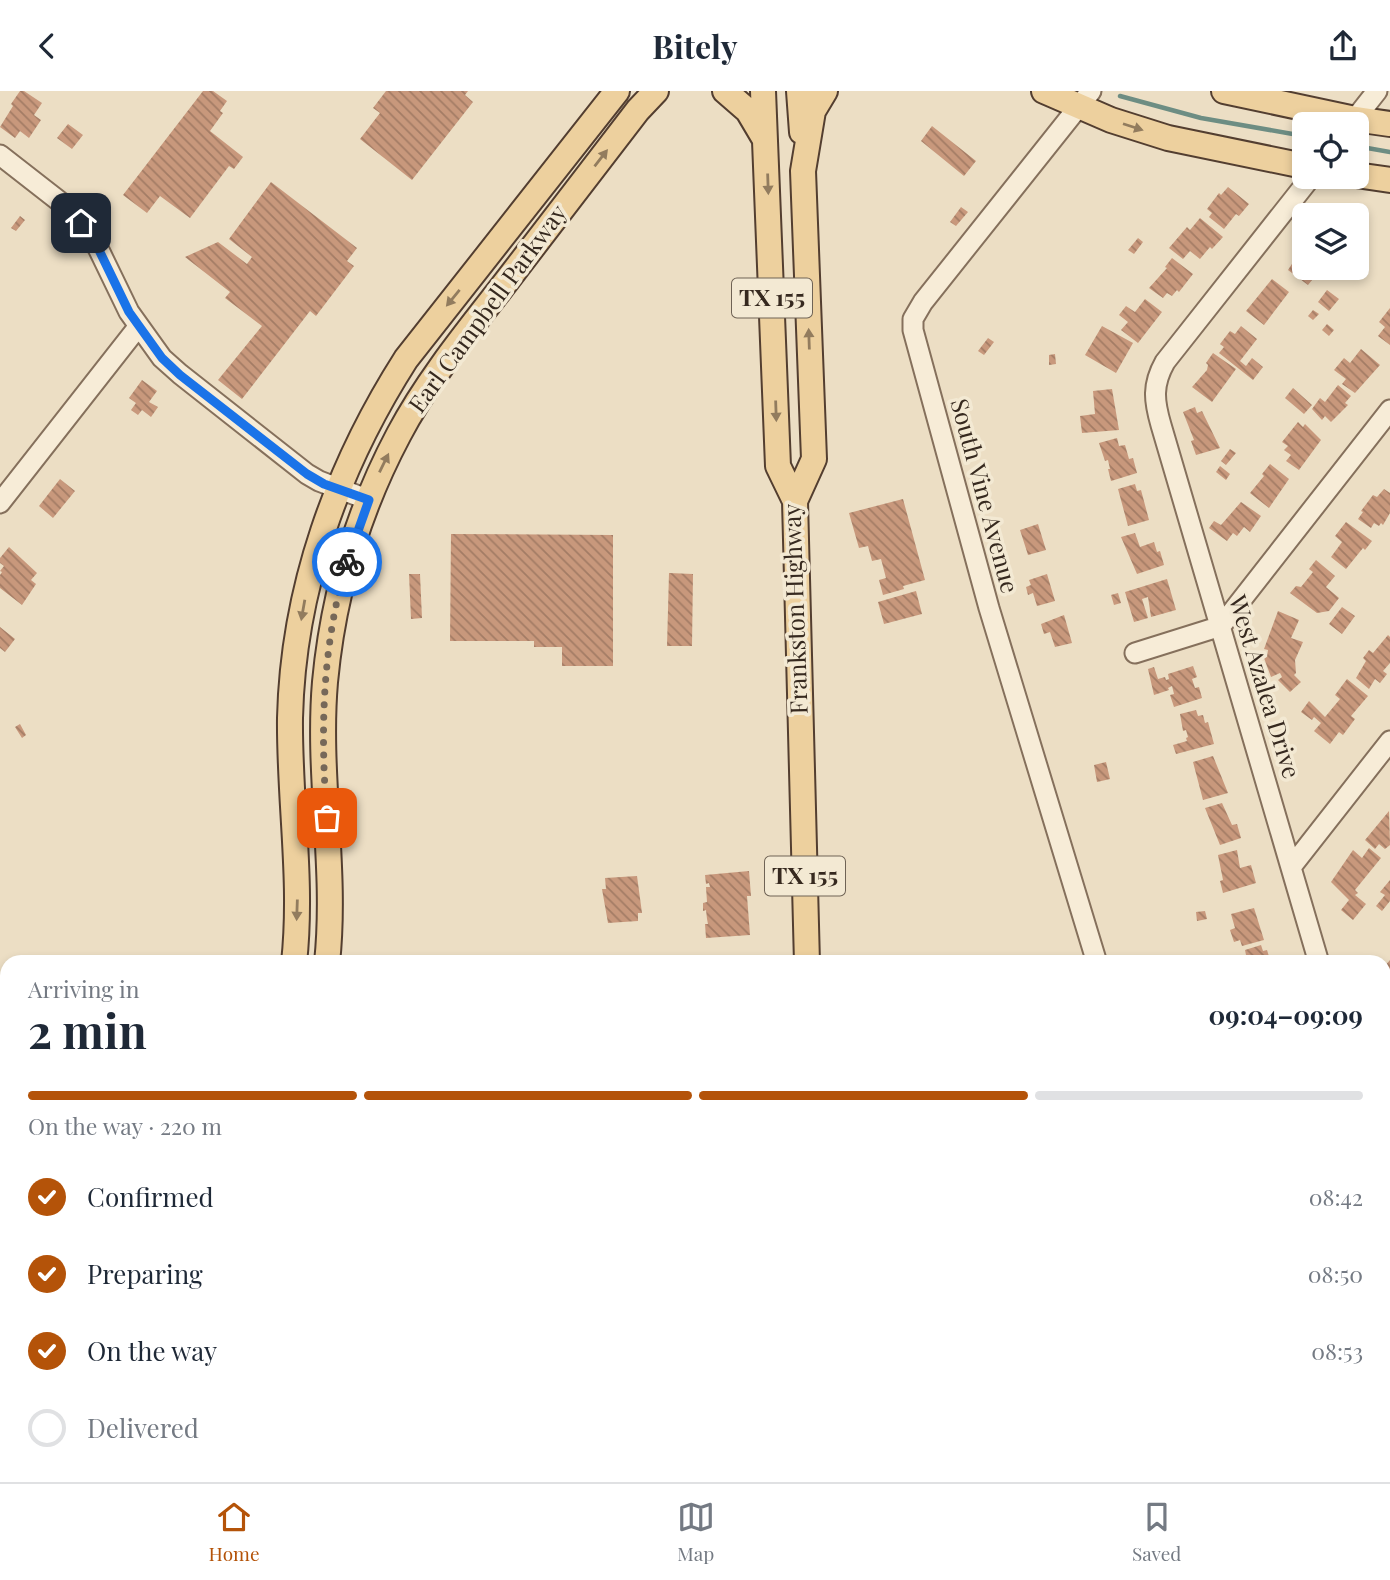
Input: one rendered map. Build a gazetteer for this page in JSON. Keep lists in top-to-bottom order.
{
  "streets": {
    "main road": ["TX 155", "Earl Campbell Parkway", "Frankston Highway"],
    "street": ["South Vine Avenue", "West Azalea Drive"]
  },
  "crossings": [
    ["TX 155", "Frankston Highway"]
  ],
  "page": {
    "header": "Bitely",
    "heading": ["2 min", "Arriving in", "09:04–09:09"],
    "bar": "On the way · 220 m",
    "list": [
      ["Confirmed", "08:42"],
      ["Preparing", "08:50"],
      ["On the way", "08:53"],
      "Delivered"
    ],
    "tabs": ["Home", "Map", "Saved"]
  }
}
